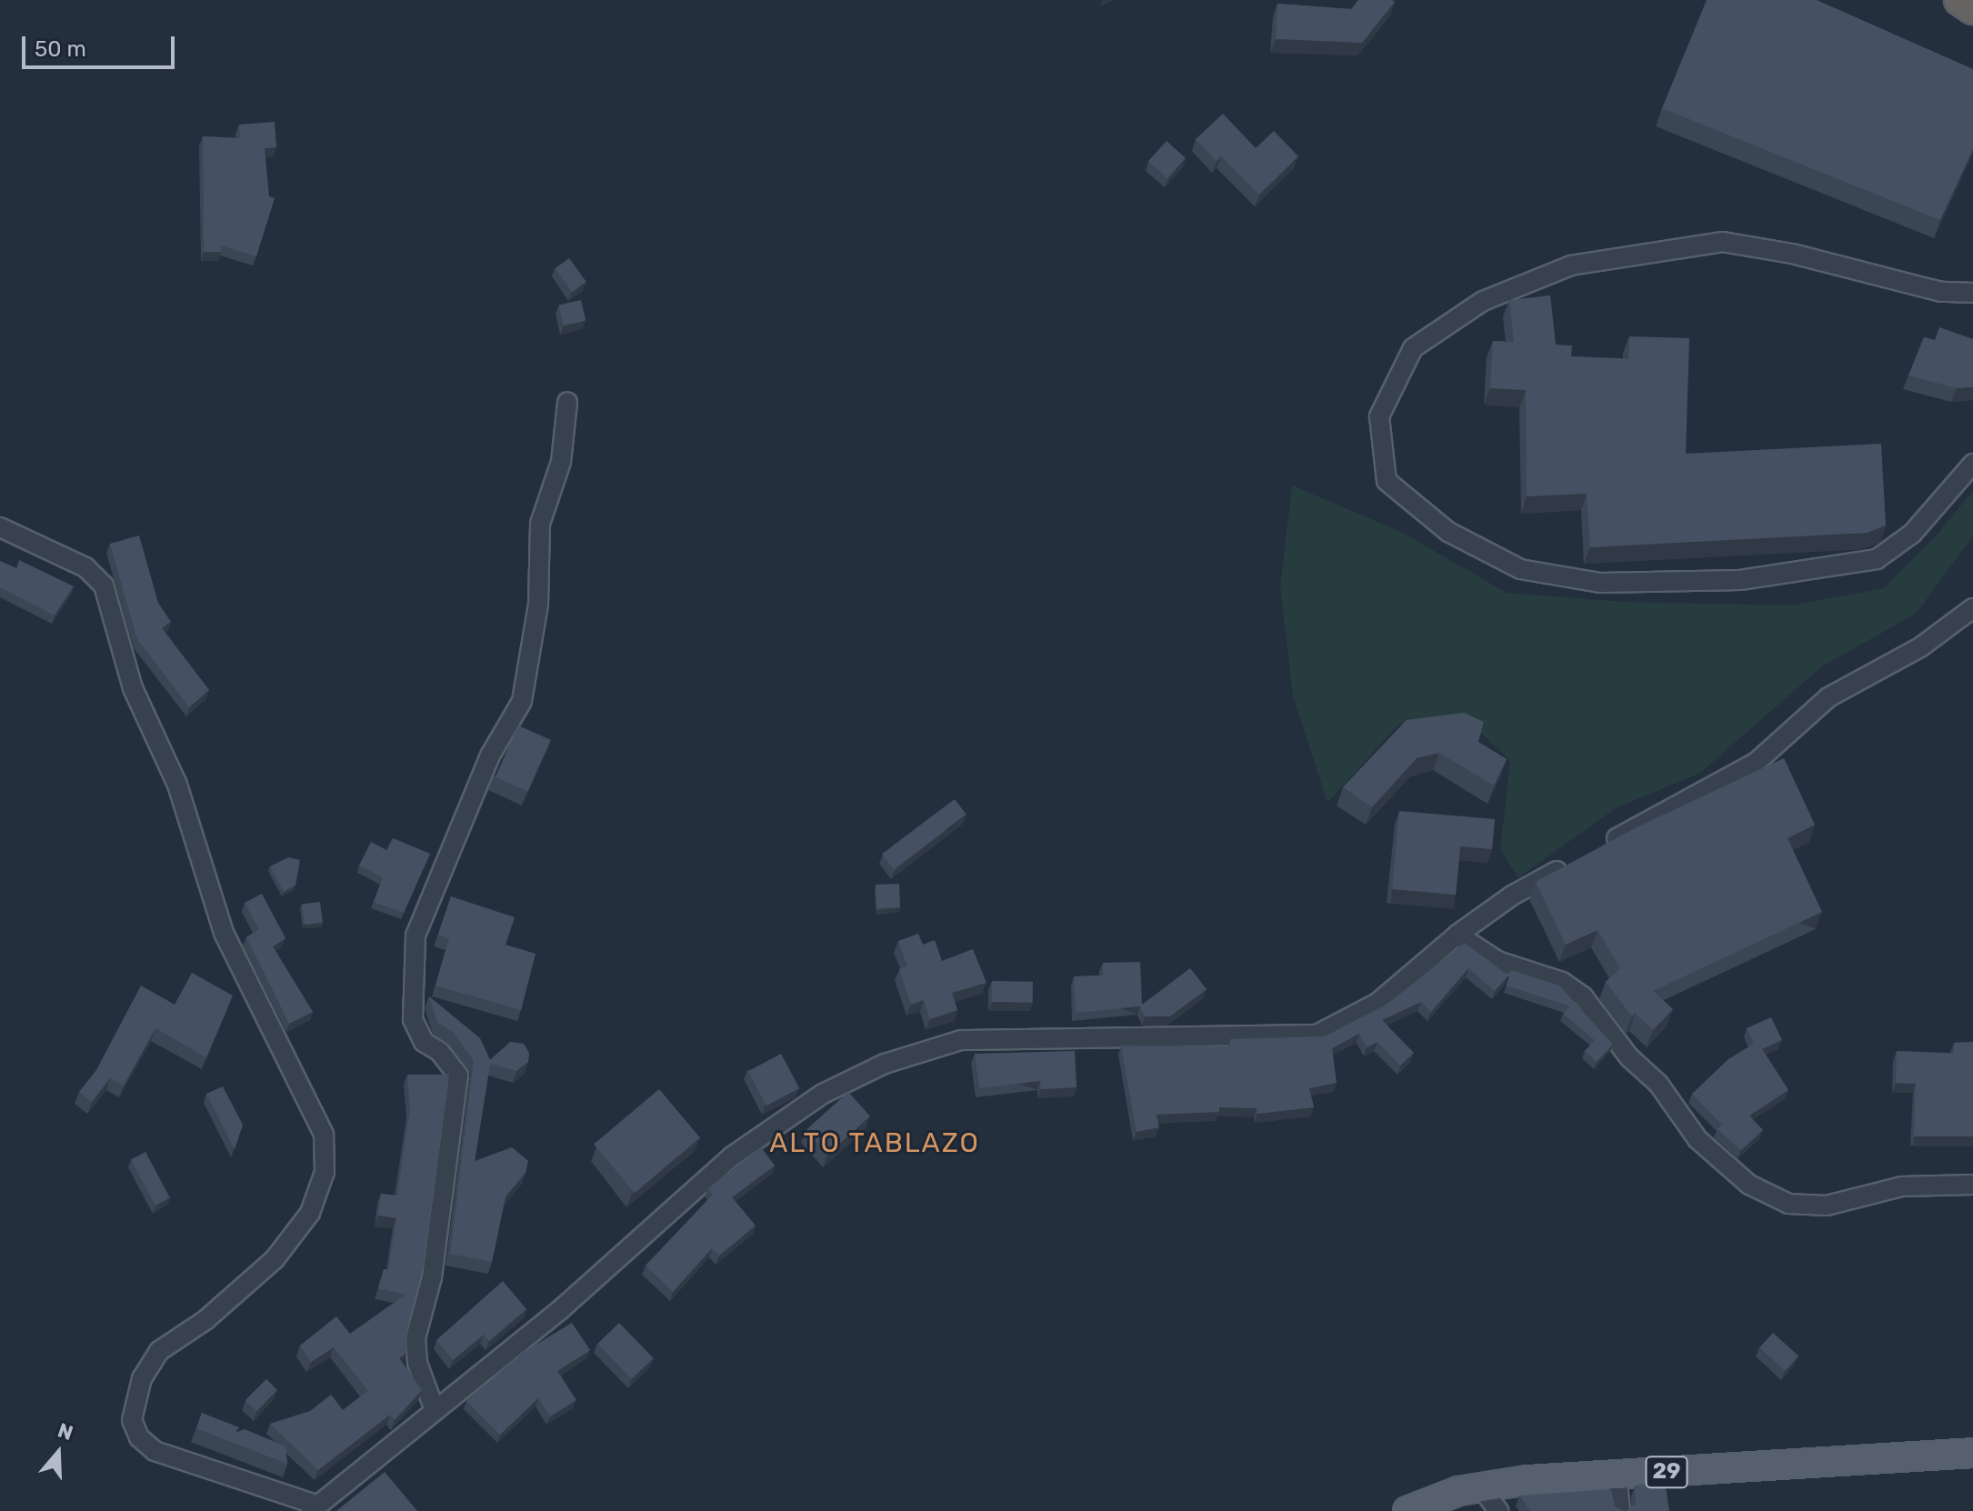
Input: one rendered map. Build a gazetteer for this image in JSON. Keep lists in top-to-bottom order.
{
  "streets": {
    "main road": ["29"]
  },
  "districts": ["ALTO TABLAZO"],
  "scale_bar": "50 m",
  "north": "top"
}
